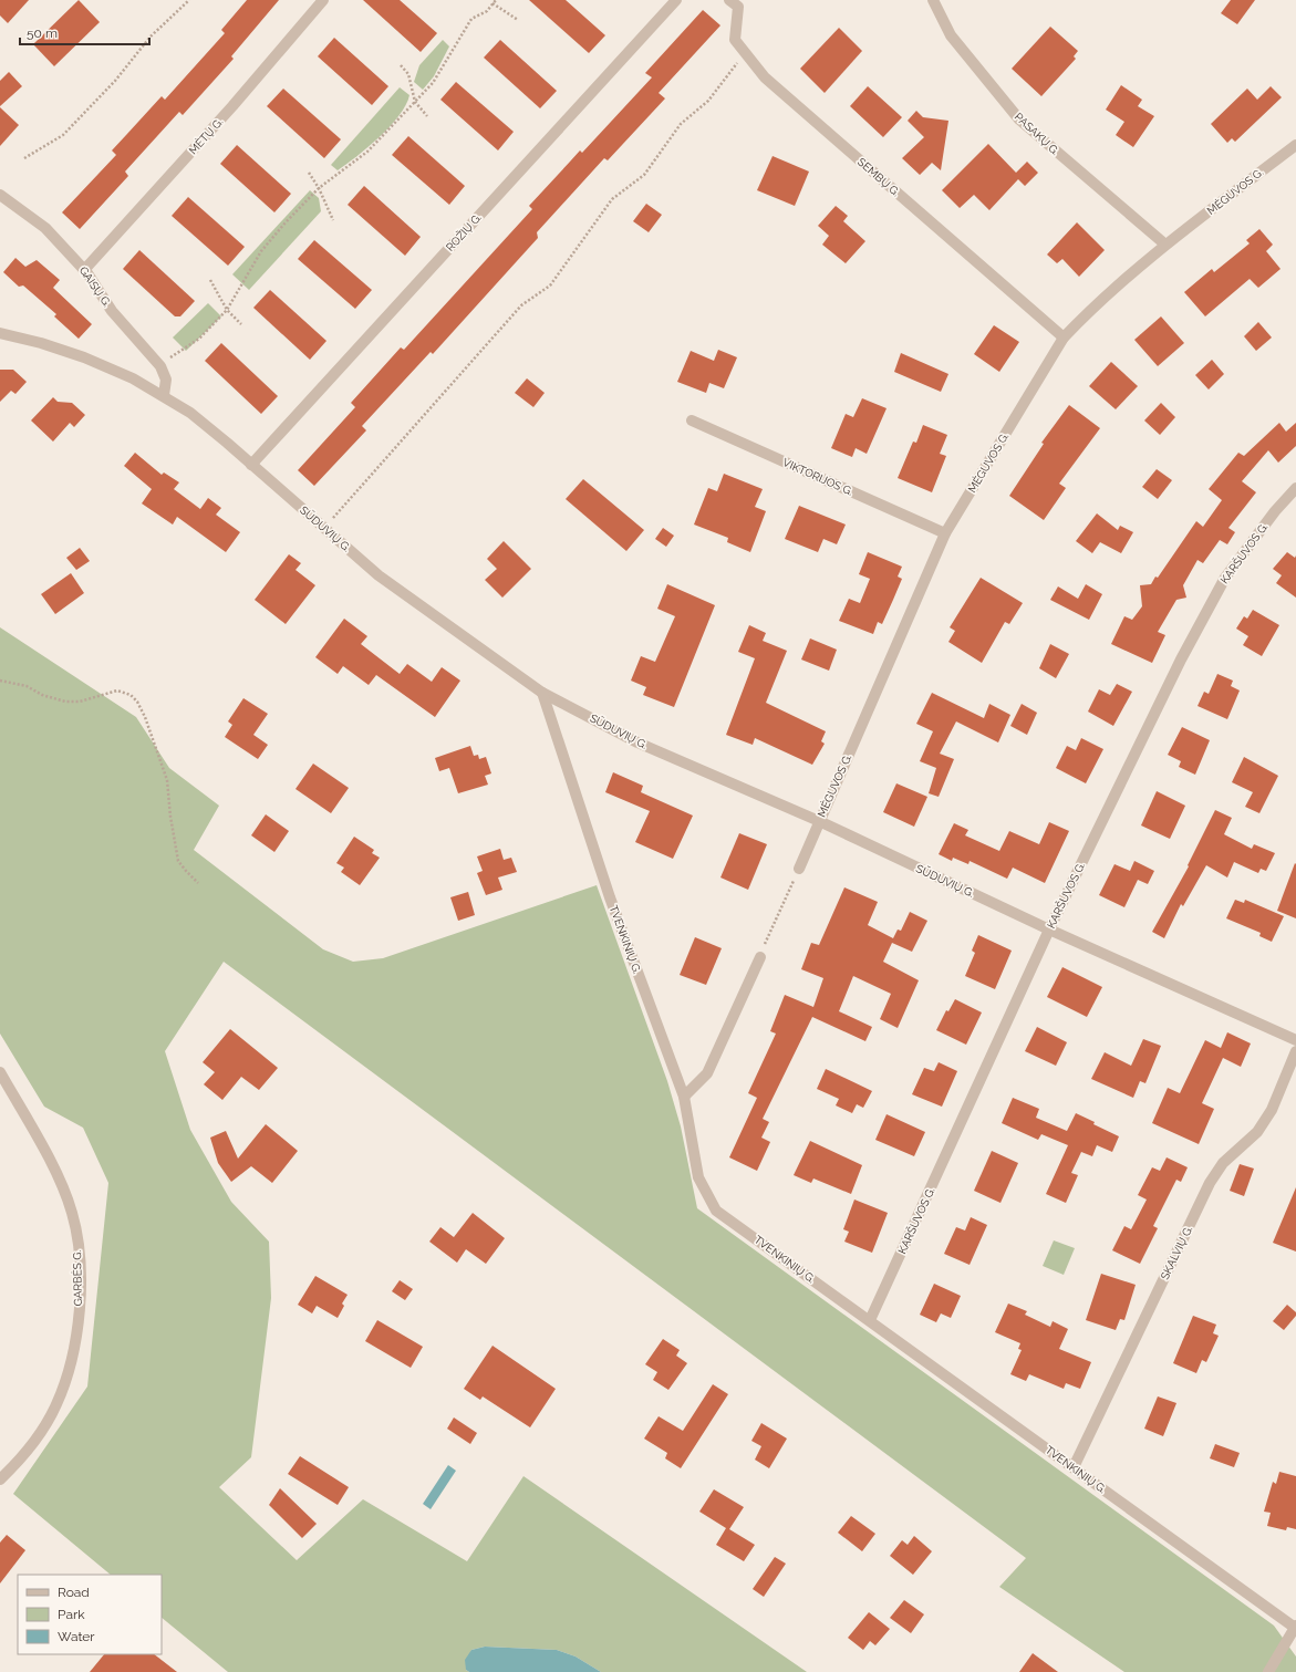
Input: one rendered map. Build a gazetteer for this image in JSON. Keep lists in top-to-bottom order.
{
  "streets": {
    "street": [
      "PASAKŲ G.",
      "MĖTŲ G.",
      "SEMBŲ G.",
      "MĖGUVOS G.",
      "ROŽIŲ G.",
      "GAISŲ G.",
      "VIKTORIJOS G.",
      "SŪDUVIŲ G.",
      "KARŠUVOS G.",
      "TVENKINIŲ G.",
      "SKALVIŲ G.",
      "GARBĖS G."
    ]
  },
  "crossings": [
    ["PASAKŲ G.", "MĖGUVOS G."],
    ["MĖTŲ G.", "GAISŲ G."],
    ["SEMBŲ G.", "MĖGUVOS G."],
    ["MĖGUVOS G.", "VIKTORIJOS G."],
    ["MĖGUVOS G.", "SŪDUVIŲ G."],
    ["ROŽIŲ G.", "SŪDUVIŲ G."],
    ["GAISŲ G.", "SŪDUVIŲ G."],
    ["SŪDUVIŲ G.", "KARŠUVOS G."],
    ["SŪDUVIŲ G.", "TVENKINIŲ G."],
    ["KARŠUVOS G.", "TVENKINIŲ G."],
    ["TVENKINIŲ G.", "SKALVIŲ G."]
  ],
  "legend": ["Road", "Park", "Water"],
  "scale_bar": "50 m"
}
